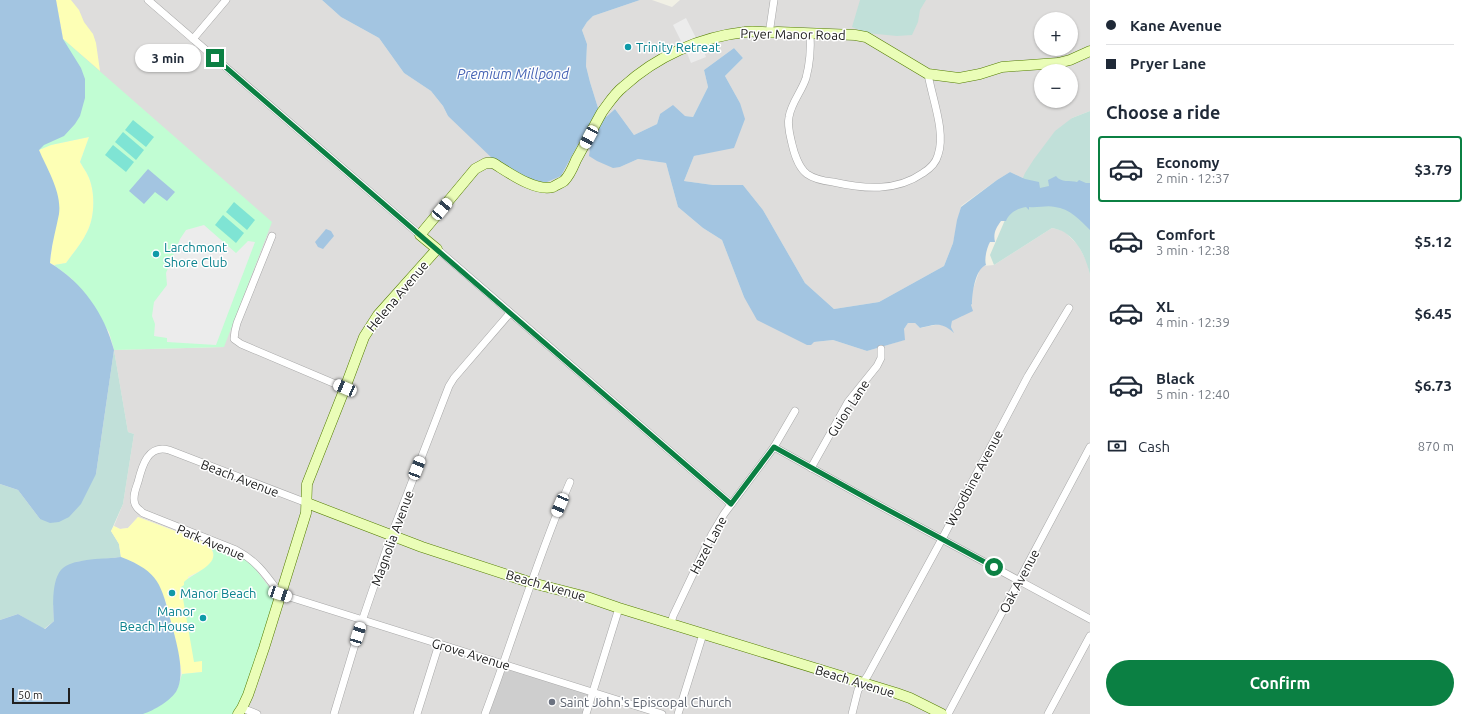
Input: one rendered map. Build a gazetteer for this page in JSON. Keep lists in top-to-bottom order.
{
  "streets": {
    "street": [
      "Pryer Manor Road",
      "Helena Avenue",
      "Guion Lane",
      "Beach Avenue",
      "Woodbine Avenue",
      "Magnolia Avenue",
      "Park Avenue",
      "Hazel Lane",
      "Oak Avenue",
      "Grove Avenue"
    ]
  },
  "crossings": [
    ["Helena Avenue", "Beach Avenue"],
    ["Helena Avenue", "Park Avenue"],
    ["Helena Avenue", "Grove Avenue"],
    ["Beach Avenue", "Woodbine Avenue"],
    ["Beach Avenue", "Magnolia Avenue"],
    ["Beach Avenue", "Park Avenue"],
    ["Beach Avenue", "Hazel Lane"],
    ["Magnolia Avenue", "Grove Avenue"],
    ["Park Avenue", "Grove Avenue"]
  ],
  "water": ["Premium Millpond"],
  "places": [
    "Trinity Retreat",
    "Larchmont Shore Club",
    "Manor Beach",
    "Manor Beach House",
    "Saint John's Episcopal Church"
  ],
  "scale_bar": "50 m",
  "page": {
    "banner": ["Kane Avenue", "Pryer Lane"],
    "map_buttons": ["+", "−"],
    "bubble": "3 min",
    "heading": "Choose a ride",
    "list": [
      {
        "name": "Economy",
        "note": "2 min · 12:37",
        "value": "$3.79"
      },
      {
        "name": "Comfort",
        "note": "3 min · 12:38",
        "value": "$5.12"
      },
      {
        "name": "XL",
        "note": "4 min · 12:39",
        "value": "$6.45"
      },
      {
        "name": "Black",
        "note": "5 min · 12:40",
        "value": "$6.73"
      }
    ],
    "pay": ["Cash", "870 m"],
    "buttons": "Confirm",
    "scale": "50 m"
  }
}
